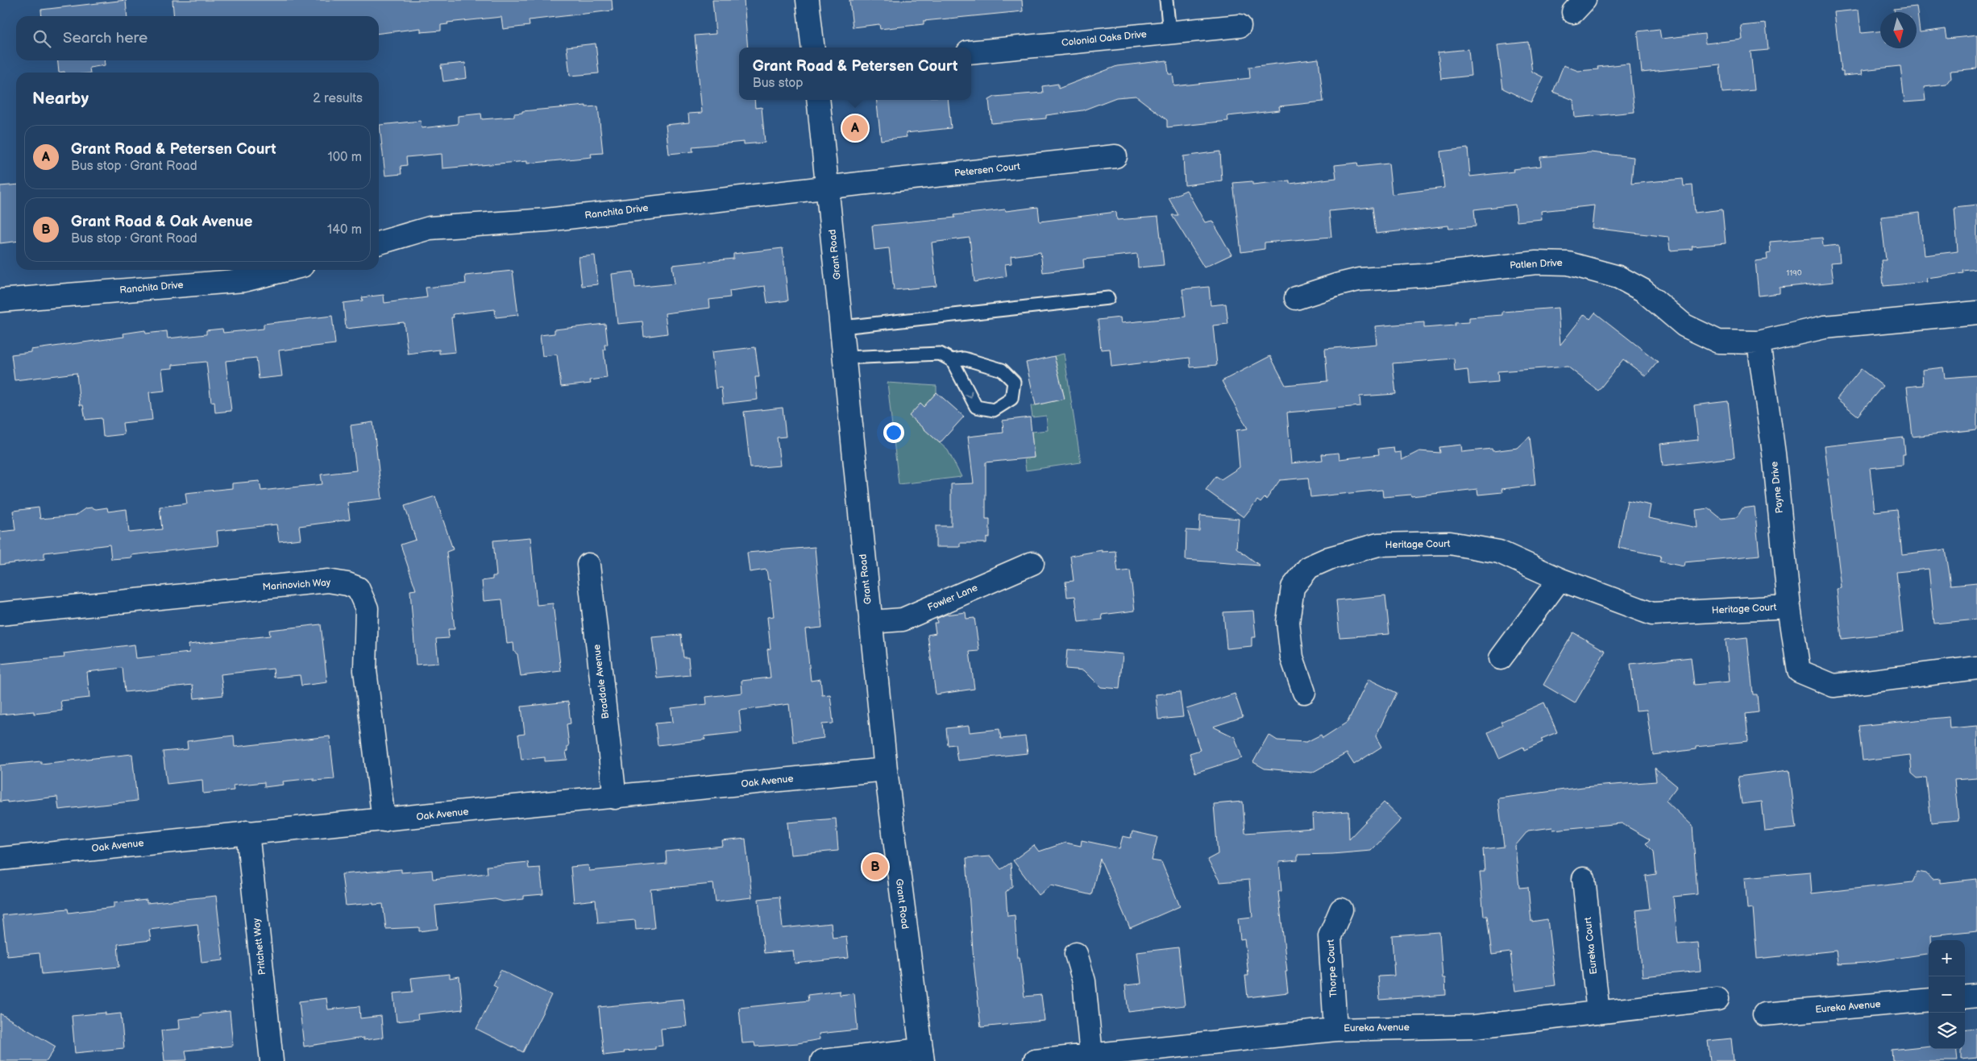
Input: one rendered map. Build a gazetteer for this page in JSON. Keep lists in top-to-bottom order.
{
  "streets": {
    "street": [
      "Colonial Oaks Drive",
      "Petersen Court",
      "Ranchita Drive",
      "Grant Road",
      "Patlen Drive",
      "Payne Drive",
      "Heritage Court",
      "Marinovich Way",
      "Fowler Lane",
      "Braddale Avenue",
      "Oak Avenue",
      "Eureka Court",
      "Pritchett Way",
      "Thorpe Court",
      "Eureka Avenue"
    ]
  },
  "crossings": [
    ["Petersen Court", "Ranchita Drive"],
    ["Ranchita Drive", "Grant Road"],
    ["Grant Road", "Fowler Lane"],
    ["Grant Road", "Oak Avenue"],
    ["Patlen Drive", "Payne Drive"],
    ["Payne Drive", "Heritage Court"],
    ["Marinovich Way", "Oak Avenue"],
    ["Braddale Avenue", "Oak Avenue"],
    ["Oak Avenue", "Pritchett Way"],
    ["Eureka Court", "Eureka Avenue"],
    ["Thorpe Court", "Eureka Avenue"]
  ],
  "house_numbers": ["1190"],
  "north": "bottom",
  "page": {
    "search": "Search here",
    "popup": ["Grant Road & Petersen Court", "Bus stop"],
    "heading": ["Nearby", "2 results"],
    "pins": ["A", "B"],
    "list": [
      {
        "mark": "A",
        "name": "Grant Road & Petersen Court",
        "note": "Bus stop · Grant Road",
        "value": "100 m"
      },
      {
        "mark": "B",
        "name": "Grant Road & Oak Avenue",
        "note": "Bus stop · Grant Road",
        "value": "140 m"
      }
    ],
    "map_buttons": ["+", "−"]
  }
}
